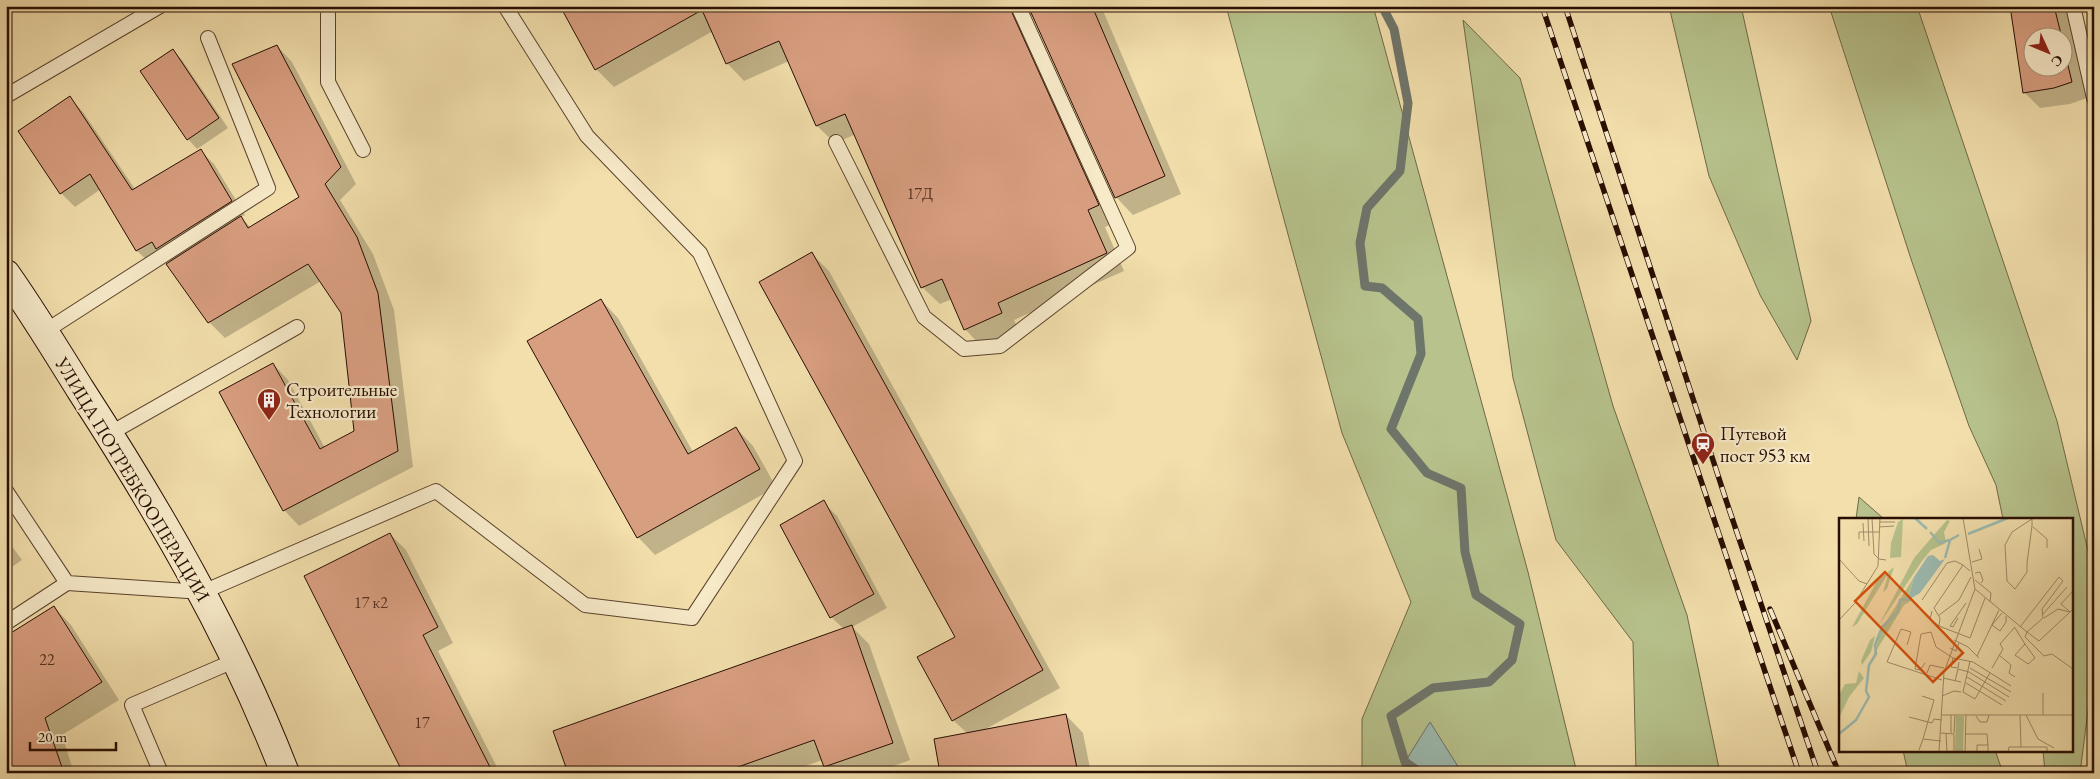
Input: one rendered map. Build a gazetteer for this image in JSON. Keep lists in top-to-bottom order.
{
  "streets": {
    "main road": ["УЛИЦА ПОТРЕБКООПЕРАЦИИ"]
  },
  "places": {
    "building": ["Строительные Технологии"],
    "station": ["Путевой пост 953 км"]
  },
  "house_numbers": [
    "17Д",
    "17 к2",
    "22",
    "17"
  ],
  "scale_bar": "20 m",
  "north": "bottom right"
}
